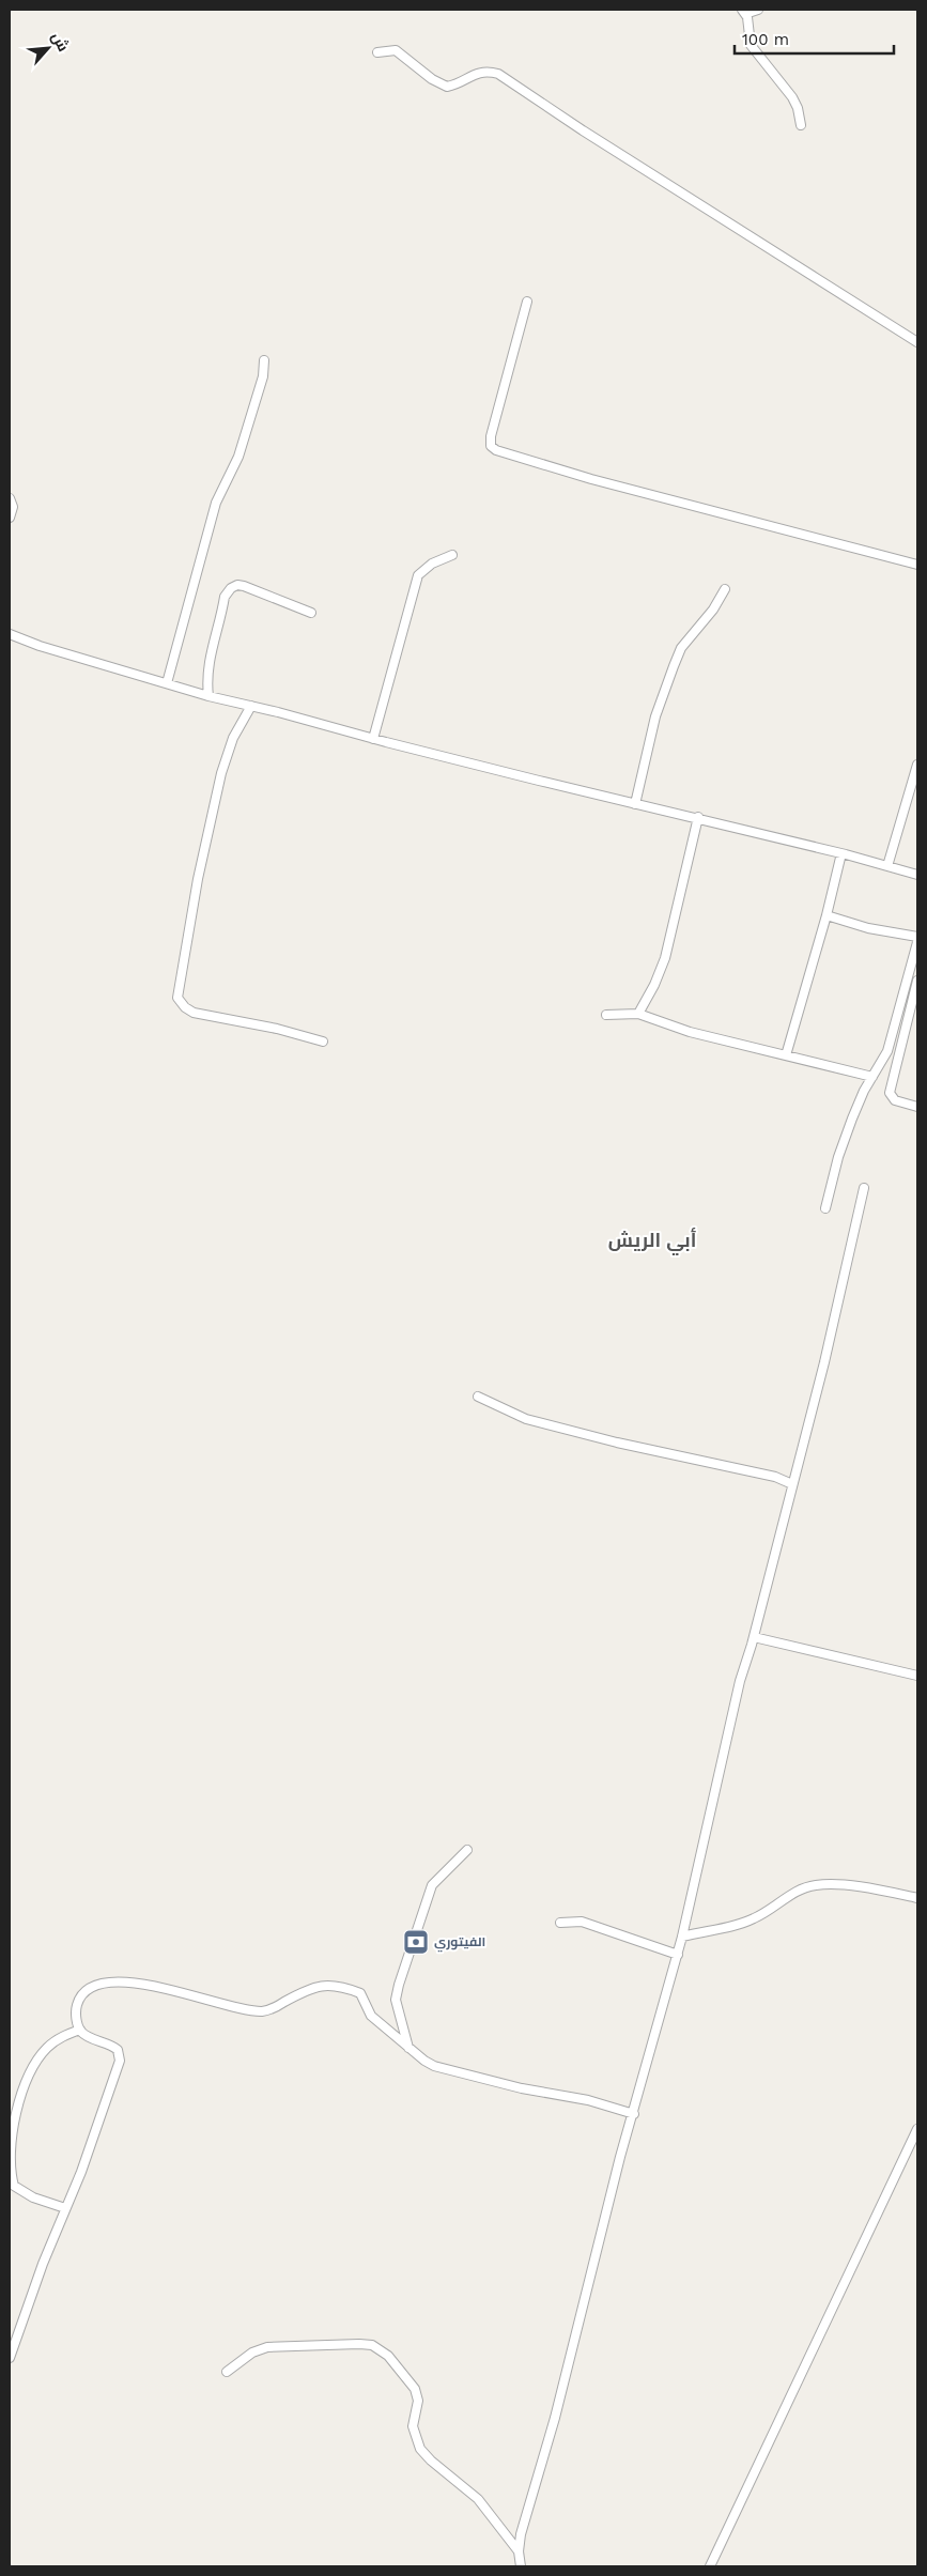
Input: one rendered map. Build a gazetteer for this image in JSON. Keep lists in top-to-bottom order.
{
  "districts": ["أبي الريش"],
  "places": {
    "bank": ["الفيتوري"]
  },
  "scale_bar": "100 m",
  "north": "top right"
}
